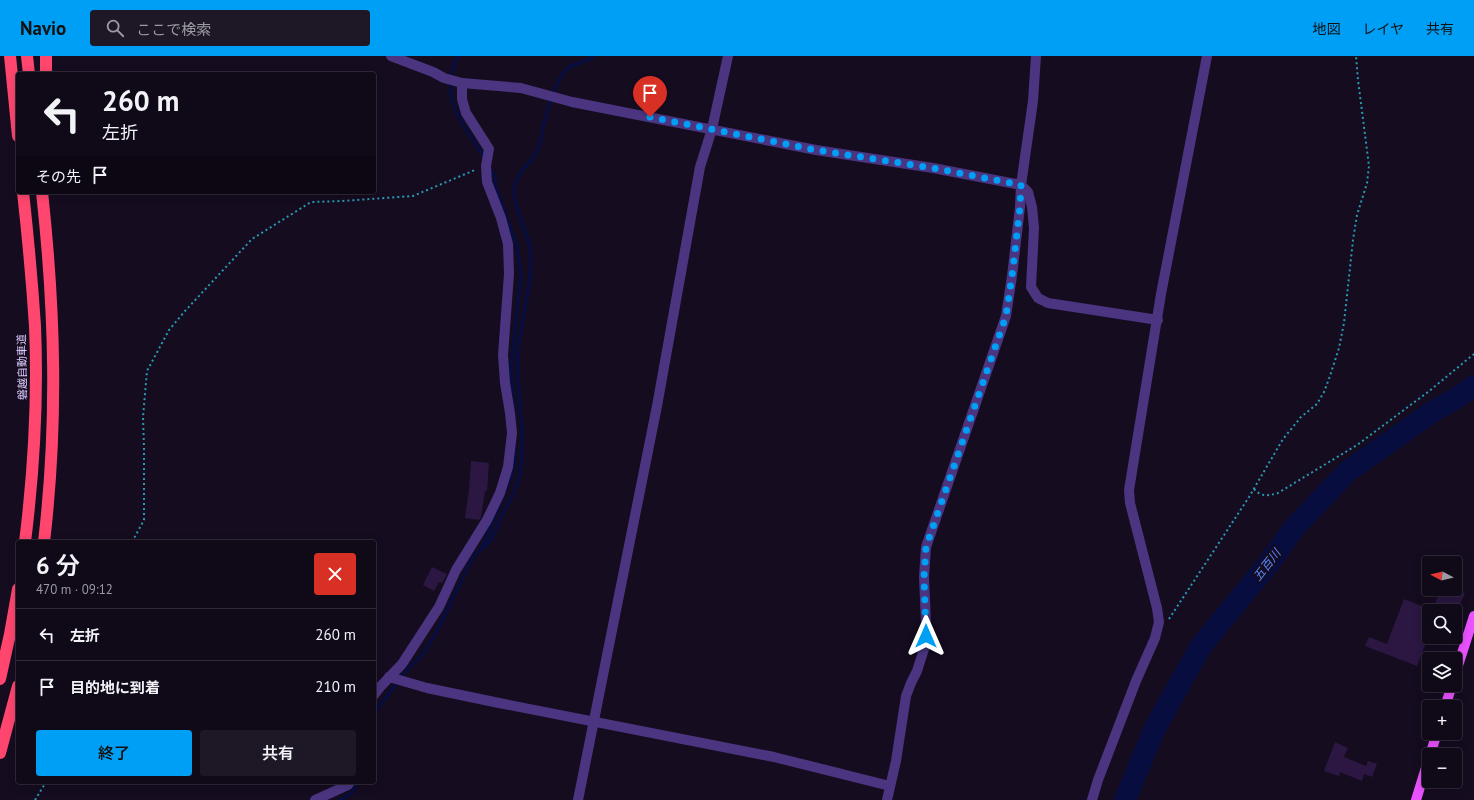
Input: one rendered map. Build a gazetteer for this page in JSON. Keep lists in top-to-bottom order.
{
  "streets": {
    "highway": ["磐越自動車道"]
  },
  "water": ["五百川"],
  "north": "left",
  "page": {
    "header": "Navio",
    "search": "ここで検索",
    "nav": ["地図", "レイヤ", "共有"],
    "turn": ["260 m", "左折"],
    "then": "その先",
    "heading": ["6 分", "470 m · 09:12"],
    "map_buttons": ["+", "−"],
    "list": [
      {
        "name": "左折",
        "value": "260 m"
      },
      {
        "name": "目的地に到着",
        "value": "210 m"
      }
    ],
    "buttons": ["終了", "共有"]
  }
}
